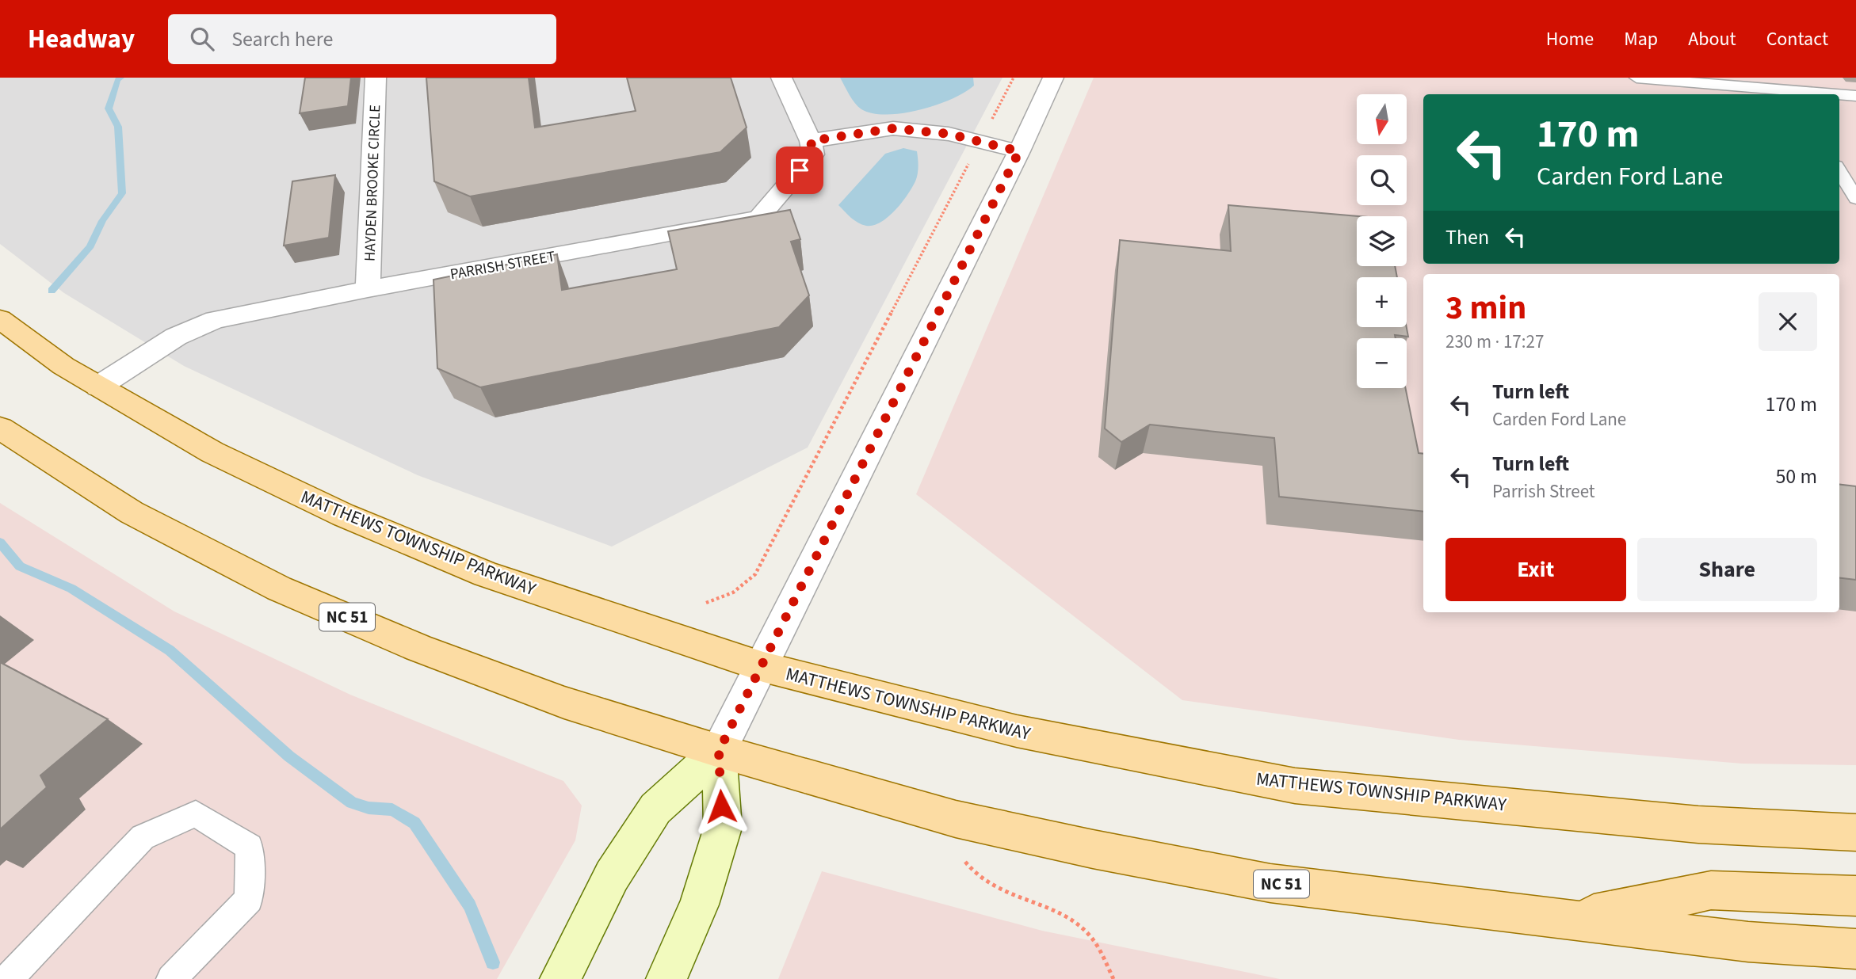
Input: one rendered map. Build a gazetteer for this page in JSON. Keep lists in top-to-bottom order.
{
  "streets": {
    "main road": ["MATTHEWS TOWNSHIP PARKWAY", "NC 51"],
    "street": ["HAYDEN BROOKE CIRCLE", "PARRISH STREET"]
  },
  "crossings": [
    ["HAYDEN BROOKE CIRCLE", "PARRISH STREET"],
    ["PARRISH STREET", "MATTHEWS TOWNSHIP PARKWAY"]
  ],
  "north": "bottom",
  "page": {
    "header": "Headway",
    "search": "Search here",
    "nav": [
      "Home",
      "Map",
      "About",
      "Contact"
    ],
    "map_buttons": ["+", "−"],
    "turn": ["170 m", "Carden Ford Lane"],
    "then": "Then",
    "heading": ["3 min", "230 m · 17:27"],
    "list": [
      {
        "name": "Turn left",
        "note": "Carden Ford Lane",
        "value": "170 m"
      },
      {
        "name": "Turn left",
        "note": "Parrish Street",
        "value": "50 m"
      }
    ],
    "buttons": ["Exit", "Share"]
  }
}
